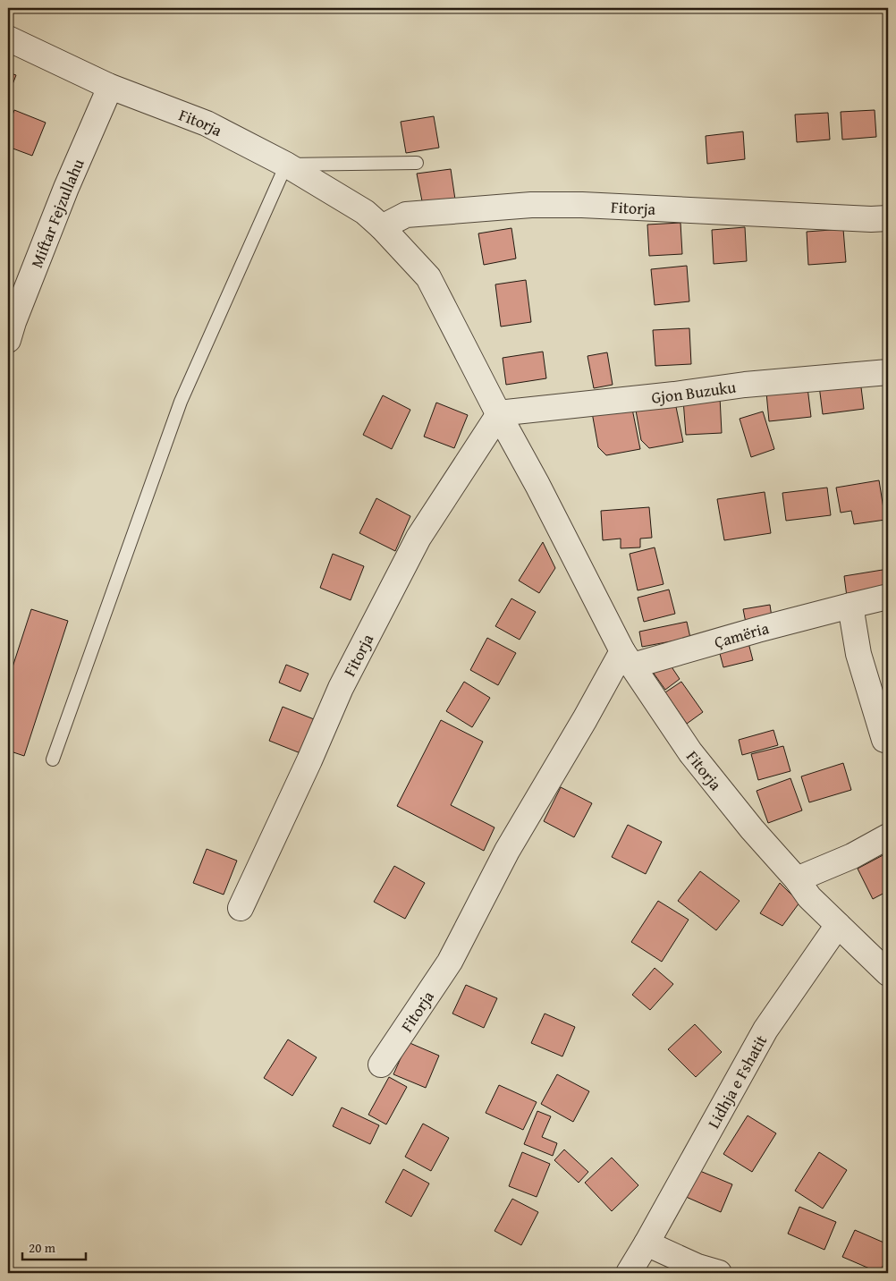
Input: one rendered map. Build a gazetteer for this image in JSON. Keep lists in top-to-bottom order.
{
  "streets": {
    "street": [
      "Fitorja",
      "Miftar Fejzullahu",
      "Gjon Buzuku",
      "Çamëria",
      "Lidhja e Fshatit"
    ]
  },
  "crossings": [
    ["Fitorja", "Miftar Fejzullahu"],
    ["Fitorja", "Gjon Buzuku"],
    ["Fitorja", "Çamëria"],
    ["Fitorja", "Lidhja e Fshatit"]
  ],
  "scale_bar": "20 m"
}
